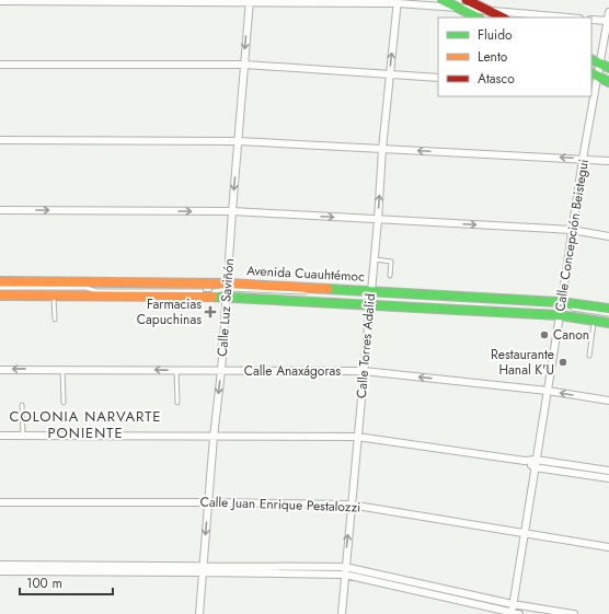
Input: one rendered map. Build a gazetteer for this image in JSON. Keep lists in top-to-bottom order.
{
  "streets": {
    "main road": ["Avenida Cuauhtémoc"],
    "street": [
      "Calle Concepción Beistegui",
      "Calle Luz Saviñón",
      "Calle Torres Adalid",
      "Calle Anaxágoras",
      "Calle Juan Enrique Pestalozzi"
    ]
  },
  "crossings": [
    ["Calle Concepción Beistegui", "Avenida Cuauhtémoc"],
    ["Calle Concepción Beistegui", "Calle Anaxágoras"],
    ["Calle Concepción Beistegui", "Calle Juan Enrique Pestalozzi"],
    ["Avenida Cuauhtémoc", "Calle Luz Saviñón"],
    ["Avenida Cuauhtémoc", "Calle Torres Adalid"],
    ["Calle Luz Saviñón", "Calle Anaxágoras"],
    ["Calle Luz Saviñón", "Calle Juan Enrique Pestalozzi"],
    ["Calle Torres Adalid", "Calle Anaxágoras"],
    ["Calle Torres Adalid", "Calle Juan Enrique Pestalozzi"]
  ],
  "one_way": ["Calle Luz Saviñón", "Calle Anaxágoras"],
  "districts": ["COLONIA NARVARTE PONIENTE"],
  "places": {
    "health": ["Farmacias Capuchinas"],
    "other": ["Canon", "Restaurante Hanal K'U"]
  },
  "legend": ["Fluido", "Lento", "Atasco"],
  "scale_bar": "100 m"
}
